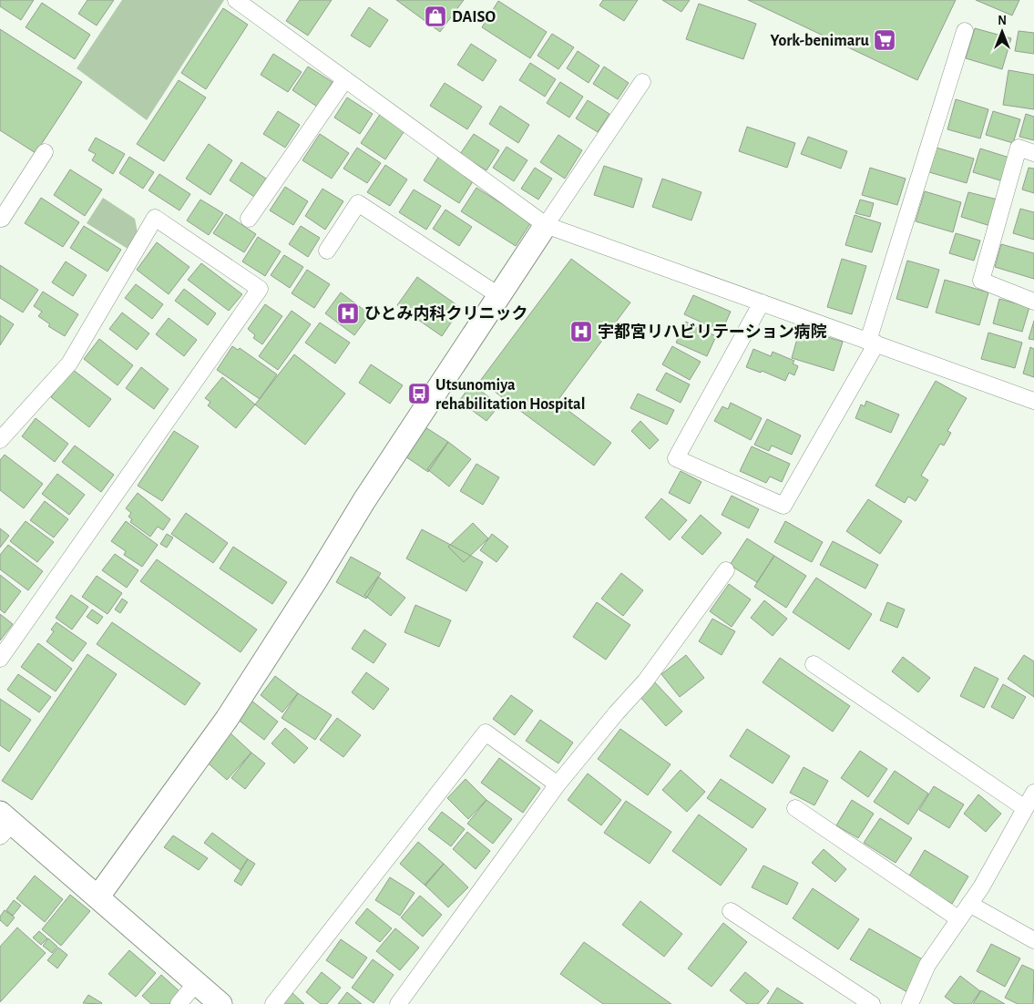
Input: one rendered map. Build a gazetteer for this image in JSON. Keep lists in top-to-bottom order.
{
  "places": {
    "shop": ["DAISO"],
    "supermarket": ["York-benimaru"],
    "hospital": ["ひとみ内科クリニック", "宇都宮リハビリテーション病院"],
    "bus stop": ["Utsunomiya rehabilitation Hospital"]
  },
  "north": "top"
}
